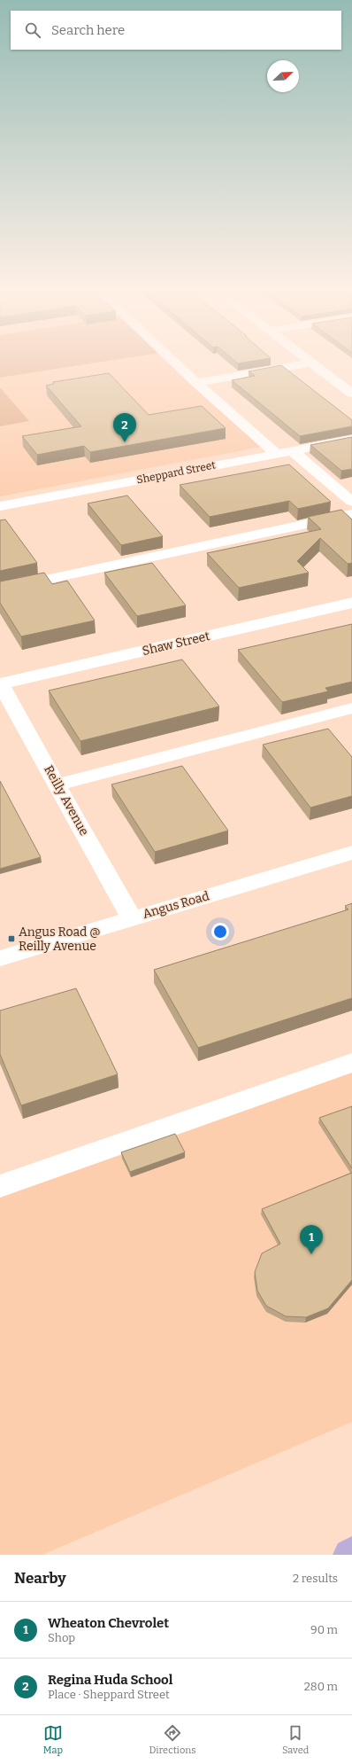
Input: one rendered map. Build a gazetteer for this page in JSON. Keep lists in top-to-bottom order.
{
  "streets": {
    "street": [
      "Sheppard Street",
      "Shaw Street",
      "Reilly Avenue",
      "Angus Road"
    ]
  },
  "crossings": [
    ["Shaw Street", "Reilly Avenue"],
    ["Reilly Avenue", "Angus Road"]
  ],
  "places": {
    "transit": ["Angus Road @ Reilly Avenue"]
  },
  "north": "top right",
  "page": {
    "search": "Search here",
    "pins": ["2", "1"],
    "heading": ["Nearby", "2 results"],
    "list": [
      {
        "mark": "1",
        "name": "Wheaton Chevrolet",
        "note": "Shop",
        "value": "90 m"
      },
      {
        "mark": "2",
        "name": "Regina Huda School",
        "note": "Place · Sheppard Street",
        "value": "280 m"
      }
    ],
    "nav": ["Map", "Directions", "Saved"]
  }
}
